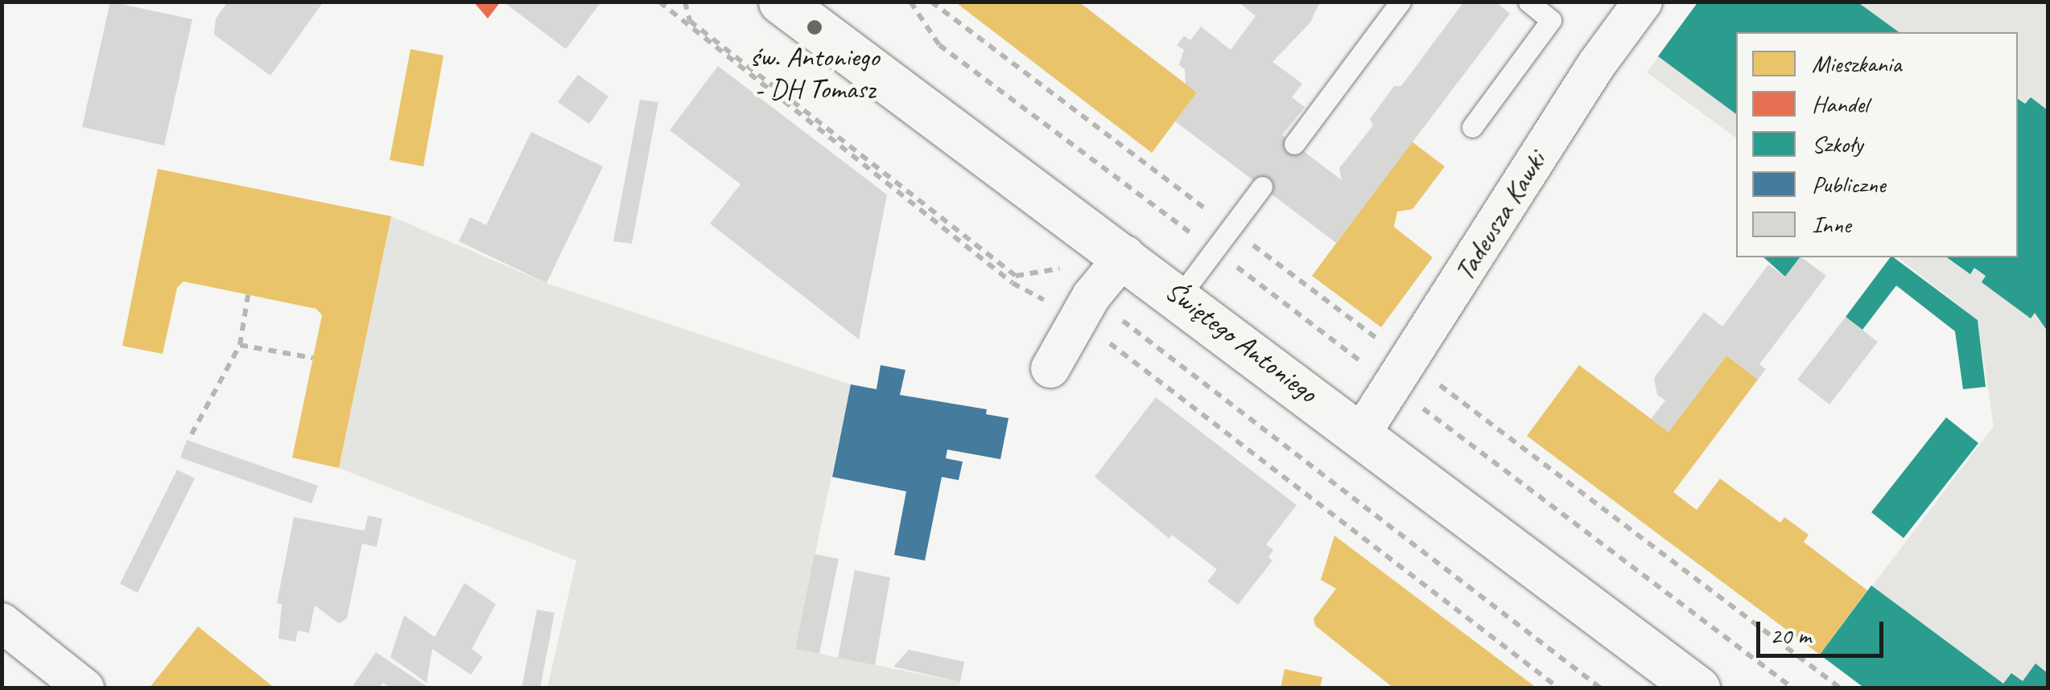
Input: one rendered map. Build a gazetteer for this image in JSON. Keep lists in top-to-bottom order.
{
  "streets": {
    "street": ["Tadeusza Kawki", "Świętego Antoniego"]
  },
  "crossings": [
    ["Tadeusza Kawki", "Świętego Antoniego"]
  ],
  "places": ["św. Antoniego - DH Tomasz"],
  "legend": [
    "Mieszkania",
    "Handel",
    "Szkoły",
    "Publiczne",
    "Inne"
  ],
  "scale_bar": "20 m"
}
